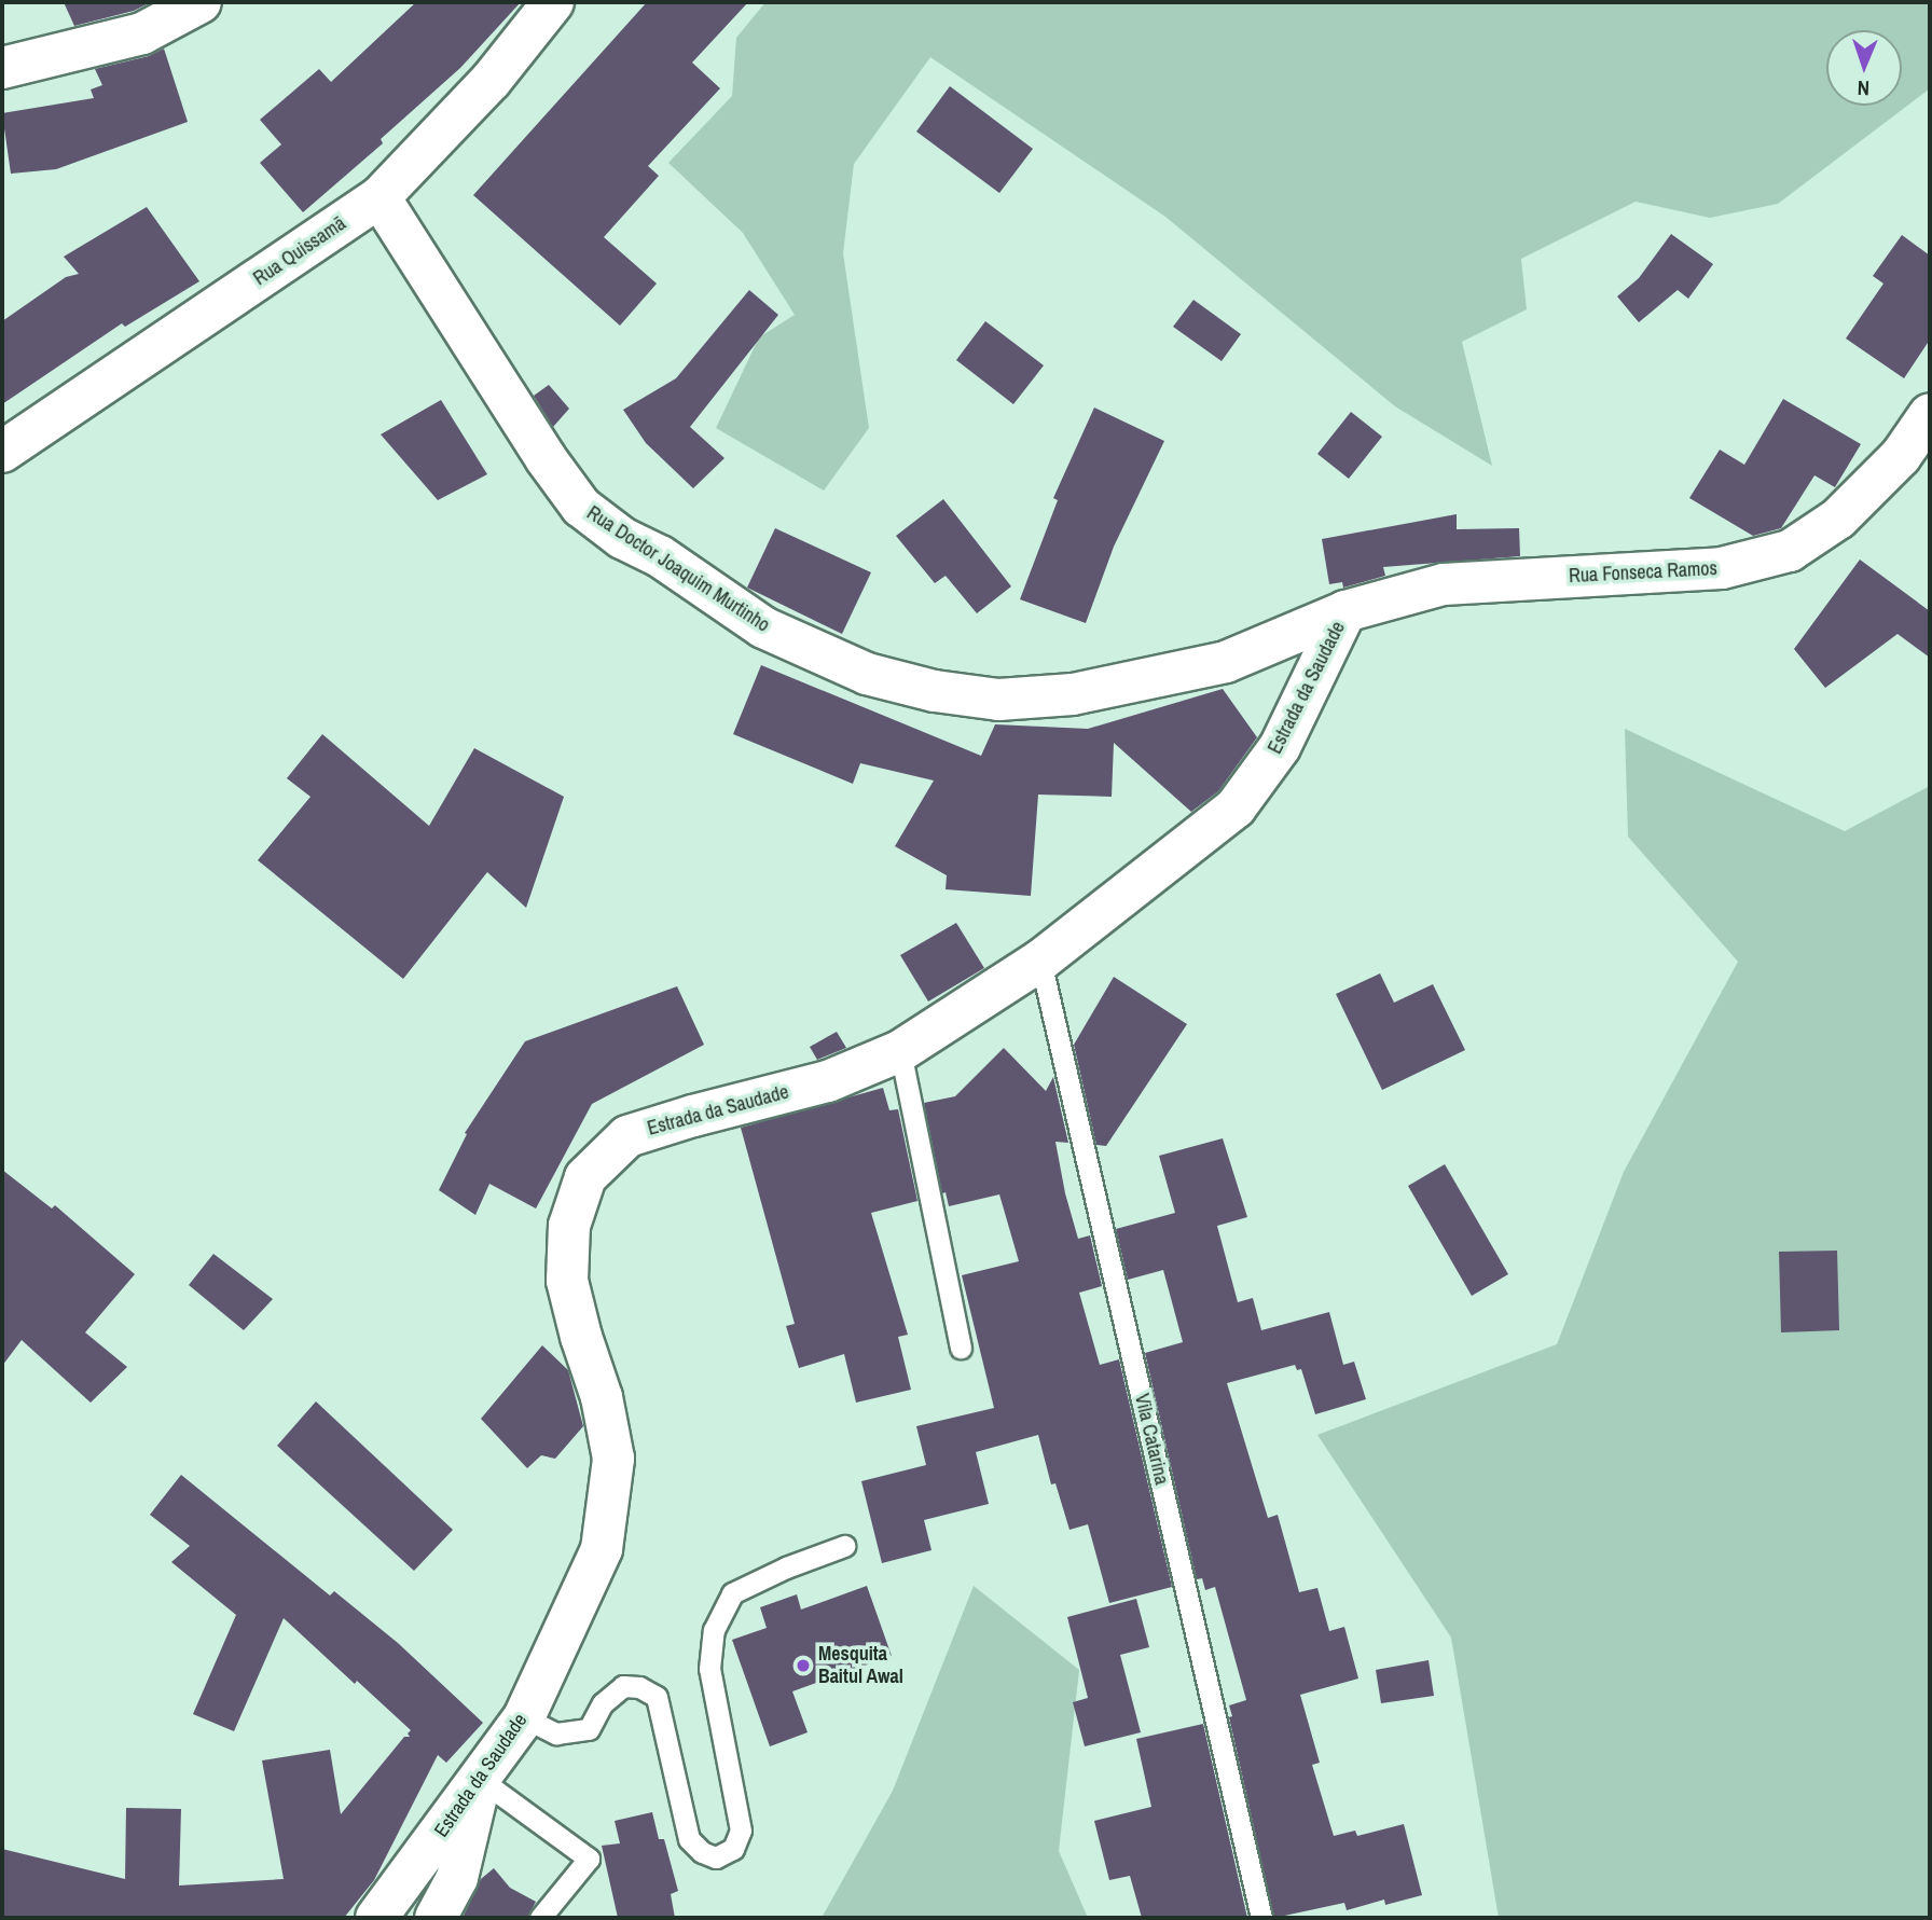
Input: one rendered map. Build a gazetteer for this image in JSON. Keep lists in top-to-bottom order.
{
  "streets": {
    "street": [
      "Rua Quissamã",
      "Rua Doctor Joaquim Murtinho",
      "Rua Fonseca Ramos",
      "Estrada da Saudade"
    ],
    "lane": ["Vila Catarina"]
  },
  "crossings": [
    ["Rua Quissamã", "Rua Doctor Joaquim Murtinho"],
    ["Rua Doctor Joaquim Murtinho", "Rua Fonseca Ramos"],
    ["Rua Doctor Joaquim Murtinho", "Estrada da Saudade"],
    ["Rua Fonseca Ramos", "Estrada da Saudade"],
    ["Estrada da Saudade", "Vila Catarina"]
  ],
  "places": ["Mesquita Baitul Awal"],
  "north": "bottom"
}
